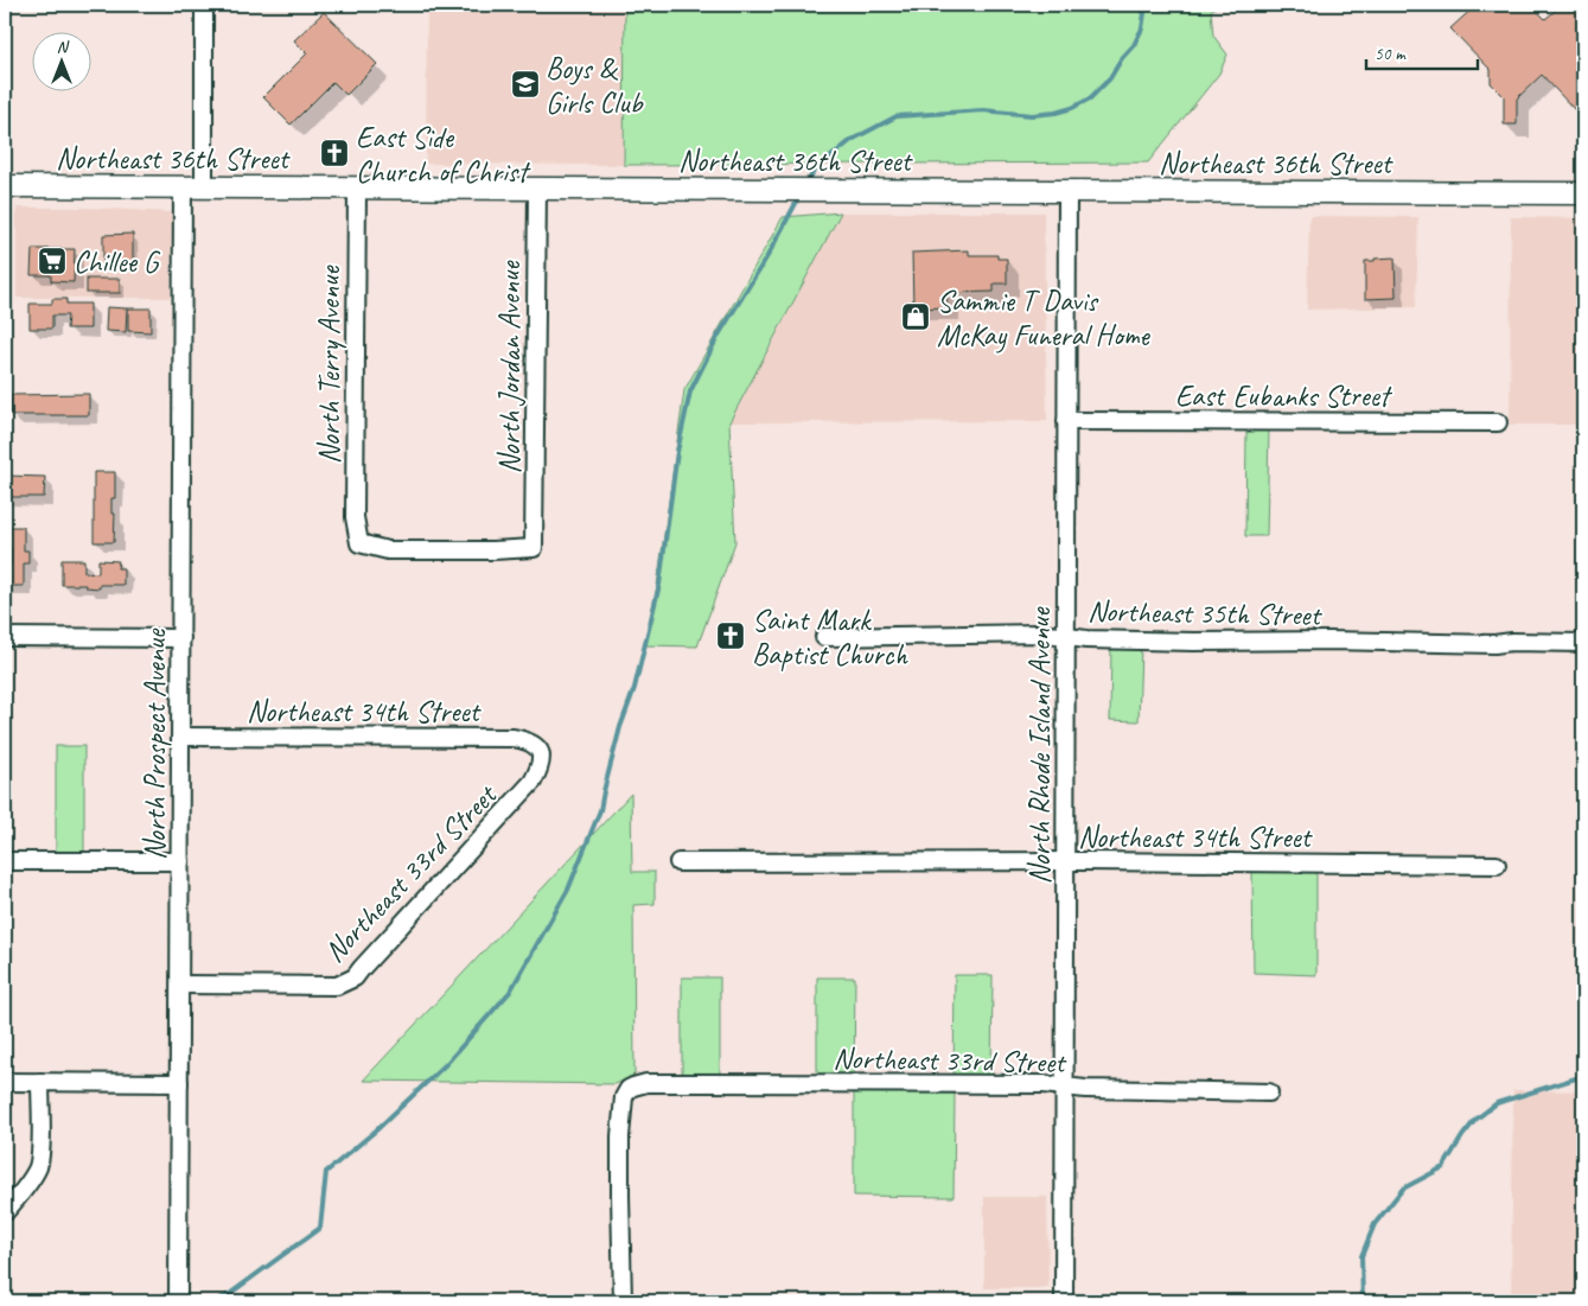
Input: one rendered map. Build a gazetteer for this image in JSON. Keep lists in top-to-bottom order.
{
  "streets": {
    "main road": ["Northeast 36th Street"],
    "street": [
      "North Terry Avenue",
      "North Jordan Avenue",
      "East Eubanks Street",
      "Northeast 35th Street",
      "Northeast 34th Street",
      "North Prospect Avenue",
      "North Rhode Island Avenue",
      "Northeast 33rd Street"
    ]
  },
  "crossings": [
    ["Northeast 36th Street", "North Terry Avenue"],
    ["Northeast 36th Street", "North Jordan Avenue"],
    ["Northeast 36th Street", "North Prospect Avenue"],
    ["Northeast 36th Street", "North Rhode Island Avenue"],
    ["North Terry Avenue", "North Jordan Avenue"],
    ["East Eubanks Street", "North Rhode Island Avenue"],
    ["Northeast 35th Street", "North Rhode Island Avenue"],
    ["Northeast 34th Street", "North Prospect Avenue"],
    ["Northeast 34th Street", "North Rhode Island Avenue"],
    ["Northeast 34th Street", "Northeast 33rd Street"],
    ["North Prospect Avenue", "Northeast 33rd Street"],
    ["North Rhode Island Avenue", "Northeast 33rd Street"]
  ],
  "places": {
    "school or university": ["Boys & Girls Club"],
    "church": ["East Side Church of Christ", "Saint Mark Baptist Church"],
    "supermarket": ["Chillee G"],
    "shop": ["Sammie T Davis McKay Funeral Home"]
  },
  "scale_bar": "50 m",
  "north": "top"
}
